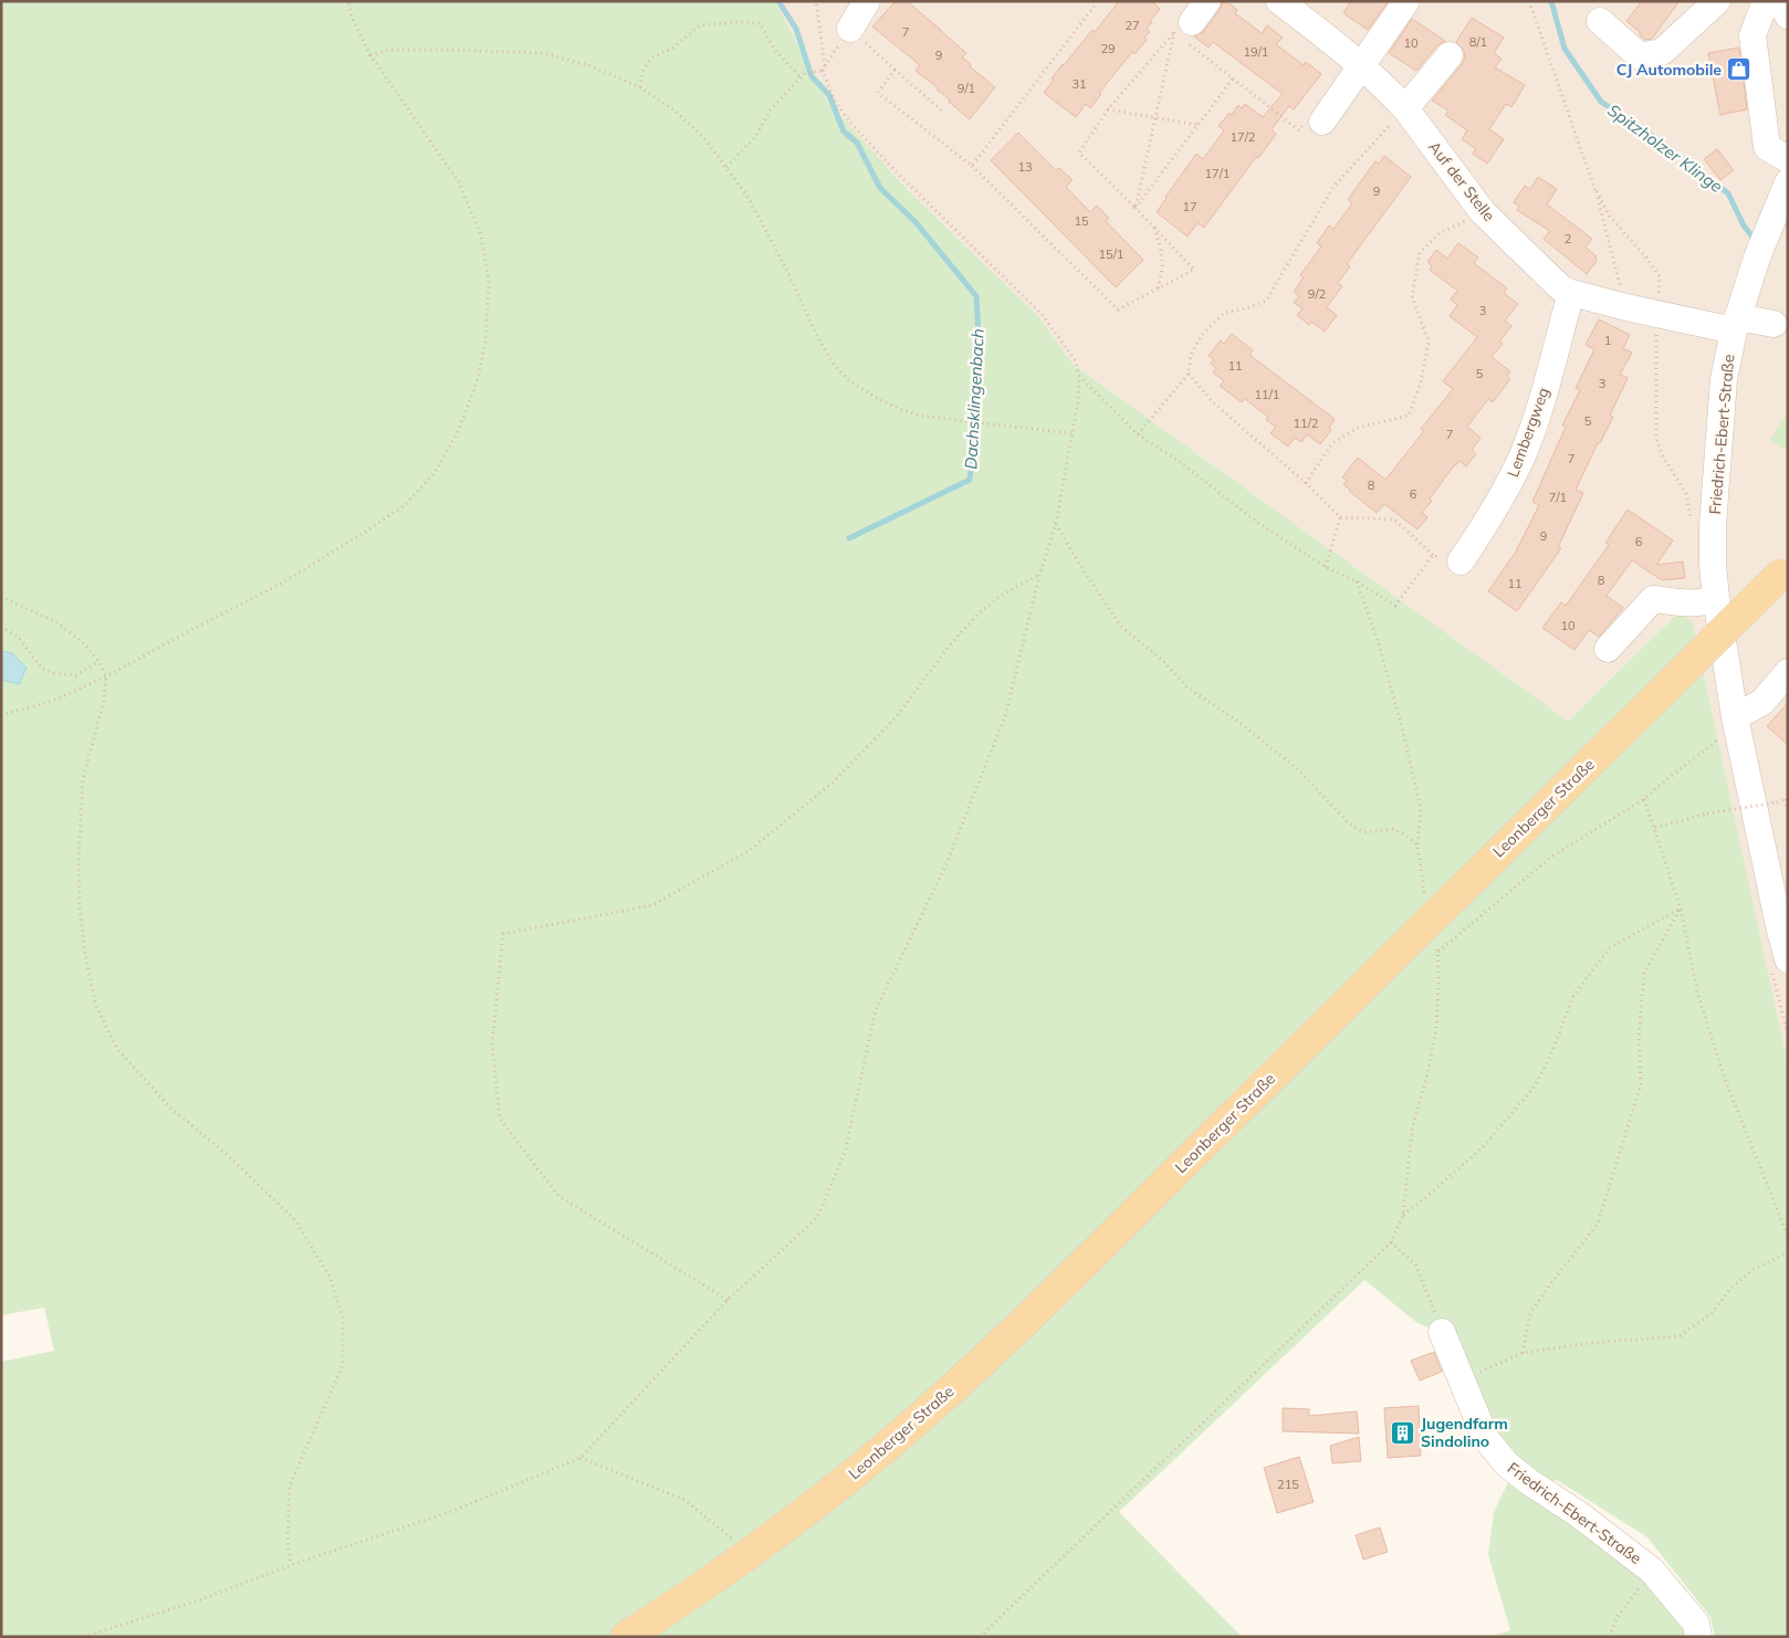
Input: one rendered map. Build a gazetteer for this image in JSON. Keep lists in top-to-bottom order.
{
  "streets": {
    "main road": ["Leonberger Straße"],
    "street": ["Auf der Stelle", "Lembergweg", "Friedrich-Ebert-Straße"]
  },
  "crossings": [
    ["Auf der Stelle", "Lembergweg"],
    ["Auf der Stelle", "Friedrich-Ebert-Straße"]
  ],
  "water": ["Spitzholzer Klinge", "Dachsklingenbach"],
  "places": {
    "shop": ["CJ Automobile"],
    "building": ["Jugendfarm Sindolino"]
  },
  "house_numbers": [
    "27",
    "7",
    "8/1",
    "10",
    "29",
    "19/1",
    "9",
    "31",
    "9/1",
    "17/2",
    "13",
    "17/1",
    "9",
    "17",
    "15",
    "2",
    "15/1",
    "9/2",
    "3",
    "1",
    "11",
    "5",
    "3",
    "11/1",
    "5",
    "11/2",
    "7",
    "7",
    "8",
    "6",
    "7/1",
    "9",
    "6",
    "8",
    "11",
    "10",
    "215"
  ]
}
